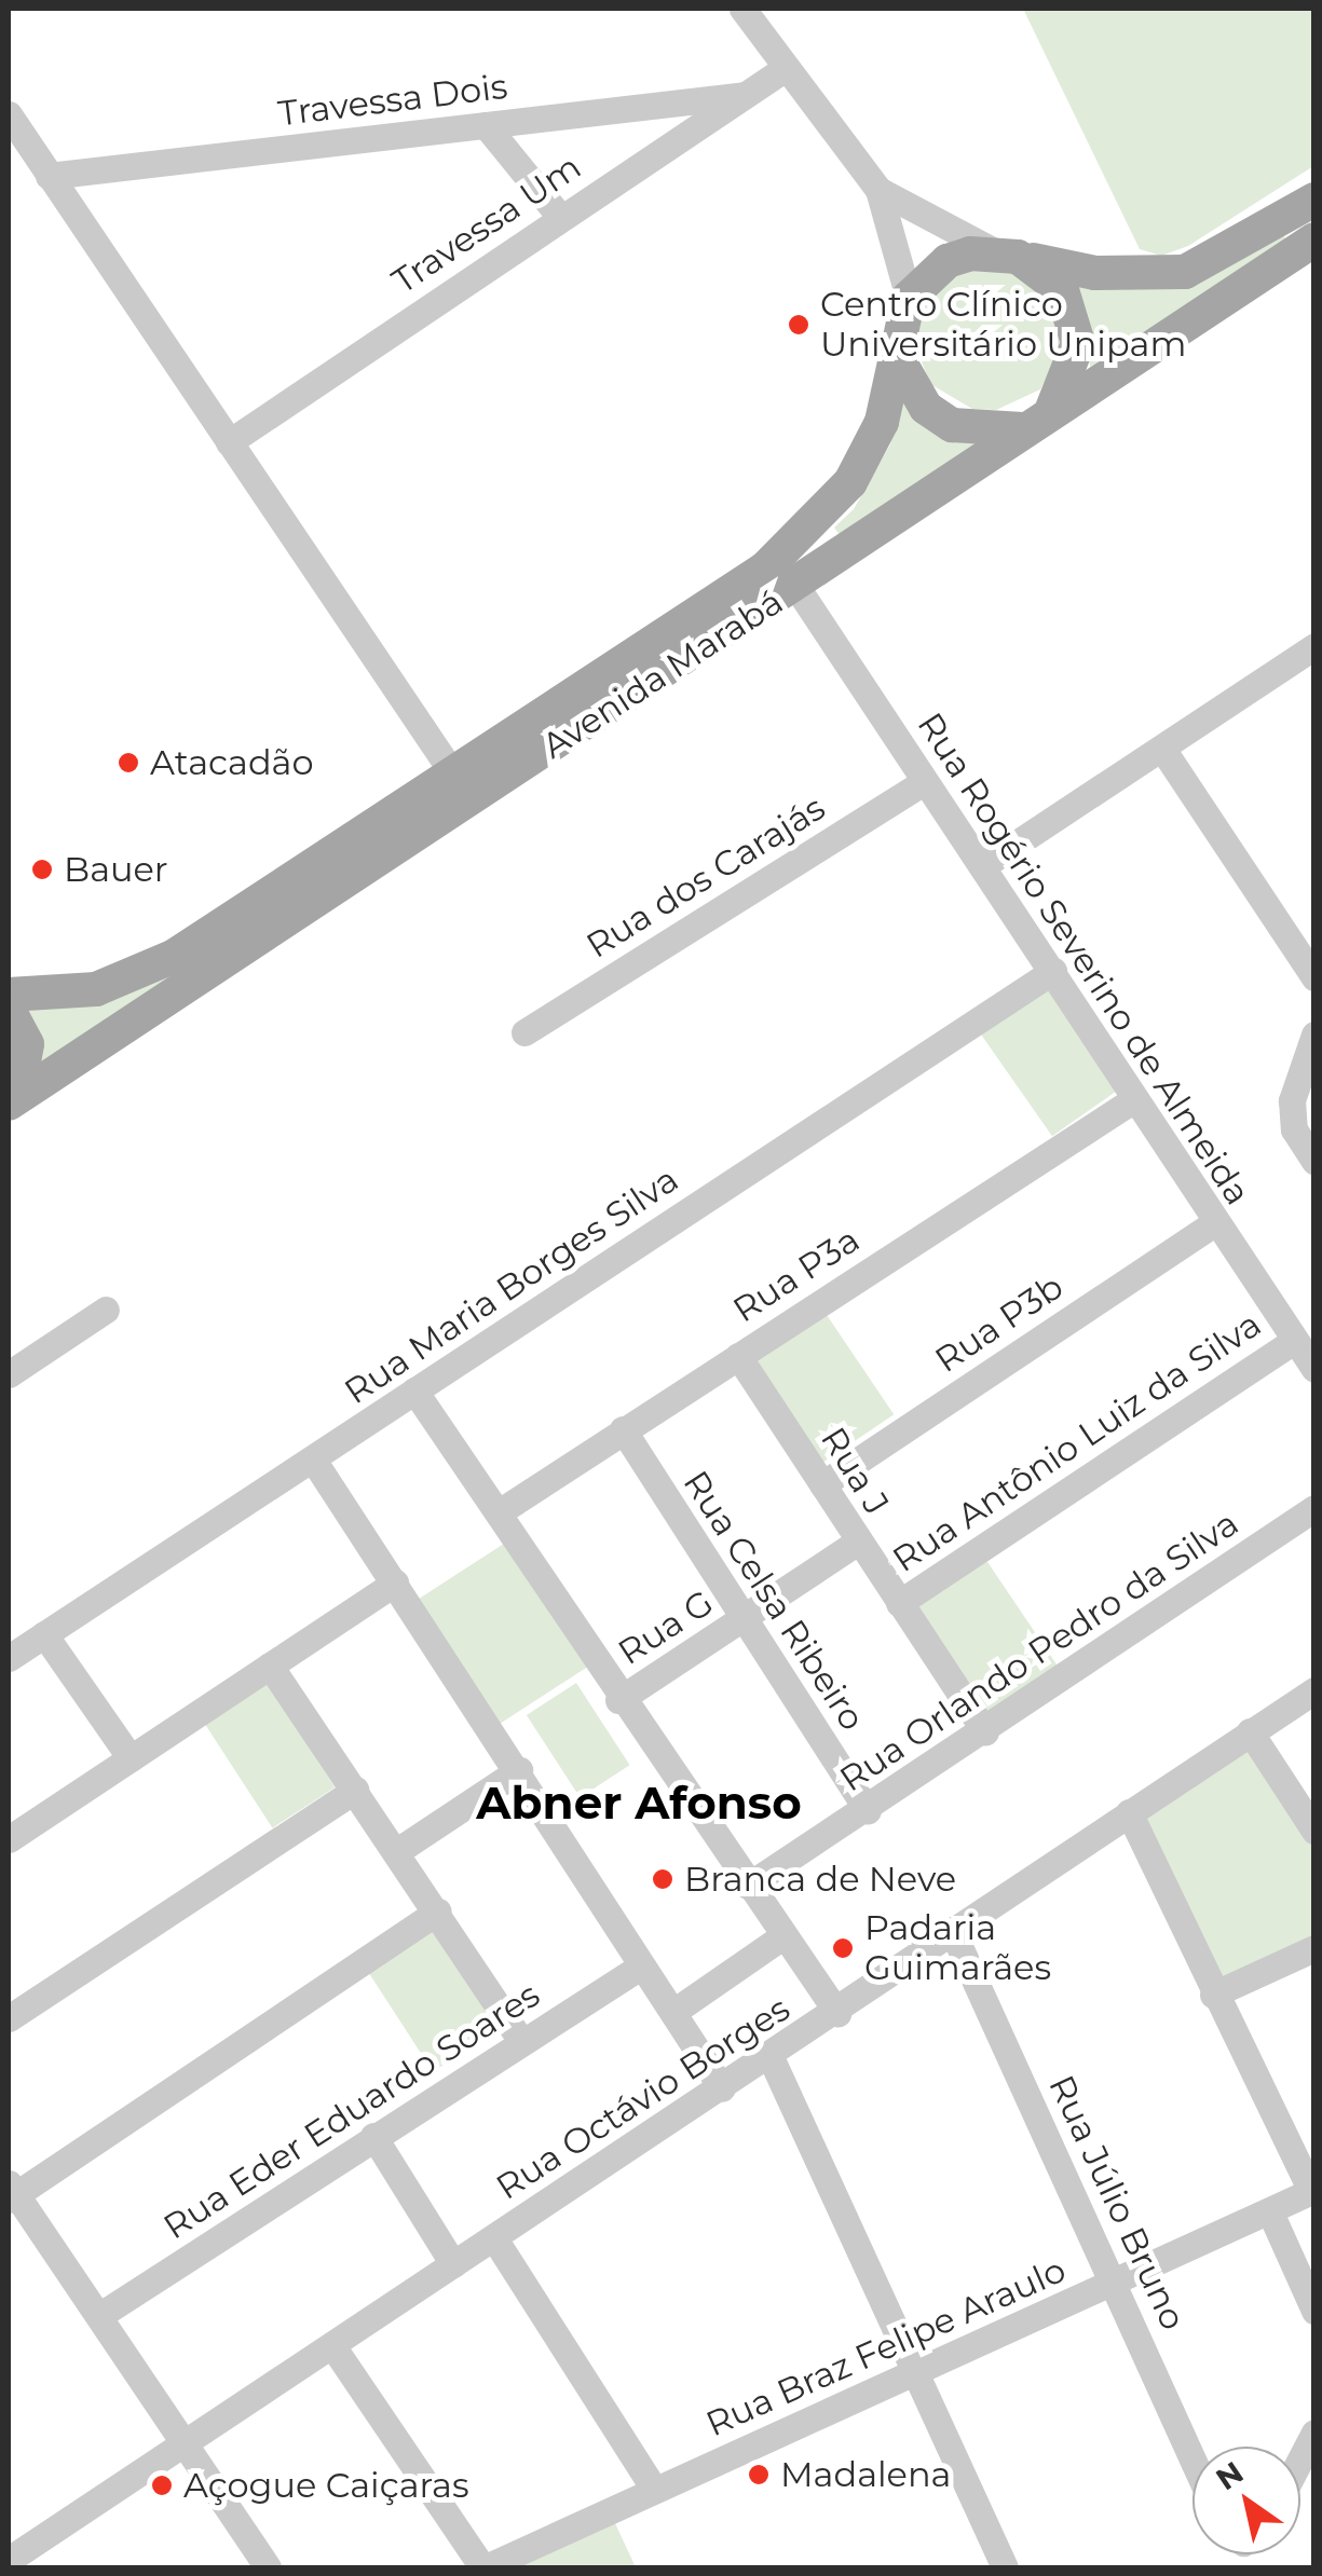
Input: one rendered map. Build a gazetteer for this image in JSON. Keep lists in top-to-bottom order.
{
  "streets": {
    "main road": ["Avenida Marabá"],
    "street": [
      "Travessa Dois",
      "Travessa Um",
      "Rua dos Carajás",
      "Rua Rogério Severino de Almeida",
      "Rua P3a",
      "Rua Maria Borges Silva",
      "Rua P3b",
      "Rua Antônio Luiz da Silva",
      "Rua J",
      "Rua Celsa Ribeiro",
      "Rua G",
      "Rua Orlando Pedro da Silva",
      "Rua Octávio Borges",
      "Rua Eder Eduardo Soares",
      "Rua Júlio Bruno",
      "Rua Braz Felipe Araulo"
    ]
  },
  "crossings": [
    ["Travessa Dois", "Travessa Um"],
    ["Avenida Marabá", "Rua Rogério Severino de Almeida"],
    ["Rua dos Carajás", "Rua Rogério Severino de Almeida"],
    ["Rua Rogério Severino de Almeida", "Rua P3a"],
    ["Rua Rogério Severino de Almeida", "Rua Maria Borges Silva"],
    ["Rua Rogério Severino de Almeida", "Rua P3b"],
    ["Rua Rogério Severino de Almeida", "Rua Antônio Luiz da Silva"],
    ["Rua P3a", "Rua J"],
    ["Rua P3a", "Rua Celsa Ribeiro"],
    ["Rua P3b", "Rua J"],
    ["Rua Antônio Luiz da Silva", "Rua J"],
    ["Rua J", "Rua G"],
    ["Rua J", "Rua Orlando Pedro da Silva"],
    ["Rua Celsa Ribeiro", "Rua G"],
    ["Rua Celsa Ribeiro", "Rua Orlando Pedro da Silva"],
    ["Rua Octávio Borges", "Rua Júlio Bruno"],
    ["Rua Júlio Bruno", "Rua Braz Felipe Araulo"]
  ],
  "districts": ["Abner Afonso"],
  "places": [
    "Centro Clínico Universitário Unipam",
    "Atacadão",
    "Bauer",
    "Branca de Neve",
    "Padaria Guimarães",
    "Madalena",
    "Açogue Caiçaras"
  ],
  "north": "top left"
}
